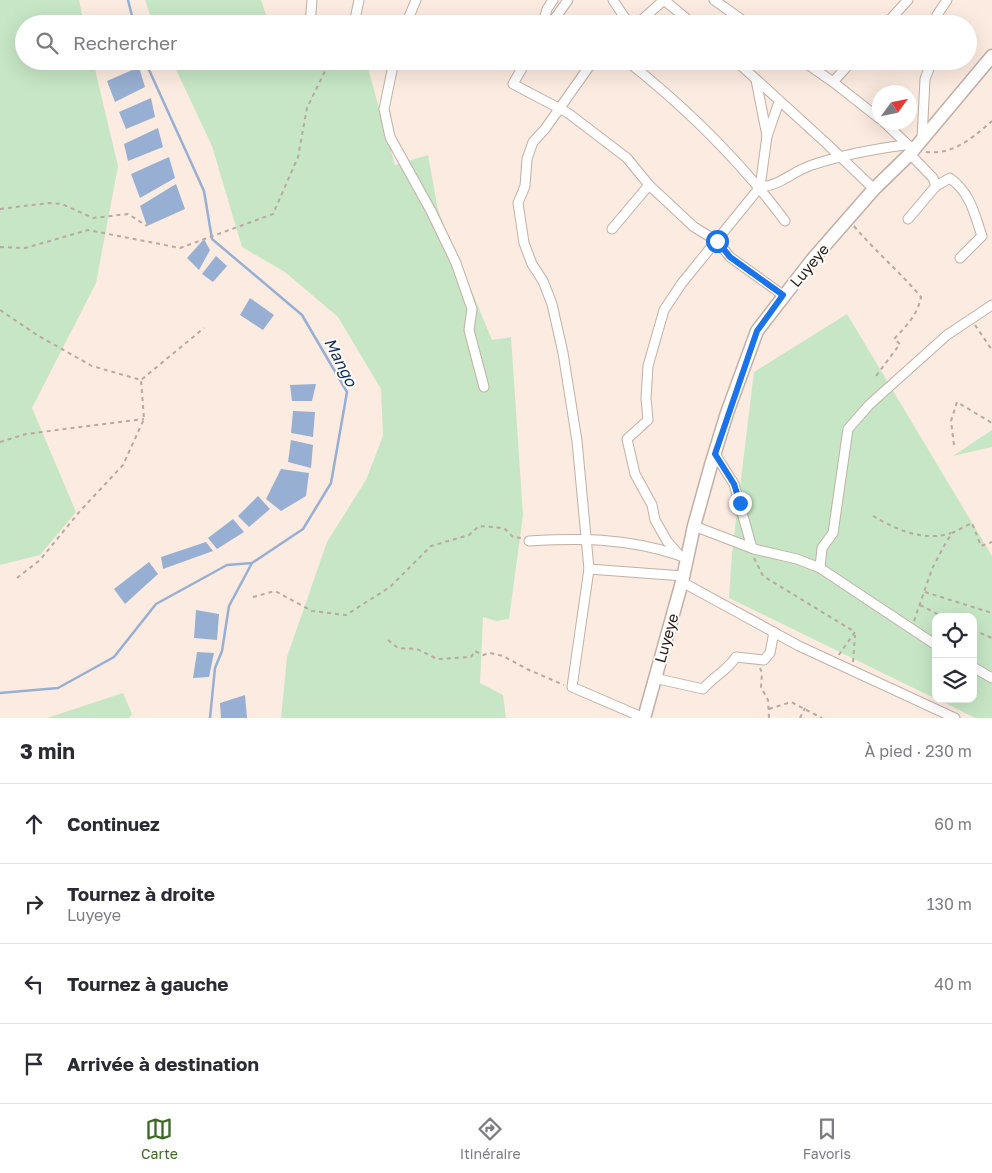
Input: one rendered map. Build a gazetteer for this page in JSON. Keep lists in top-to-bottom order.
{
  "streets": {
    "street": ["Luyeye"]
  },
  "water": ["Mango"],
  "north": "top right",
  "page": {
    "search": "Rechercher",
    "heading": ["3 min", "À pied · 230 m"],
    "list": [
      ["Continuez", "60 m"],
      ["Tournez à droite", "Luyeye", "130 m"],
      ["Tournez à gauche", "40 m"],
      "Arrivée à destination"
    ],
    "nav": ["Carte", "Itinéraire", "Favoris"]
  }
}
